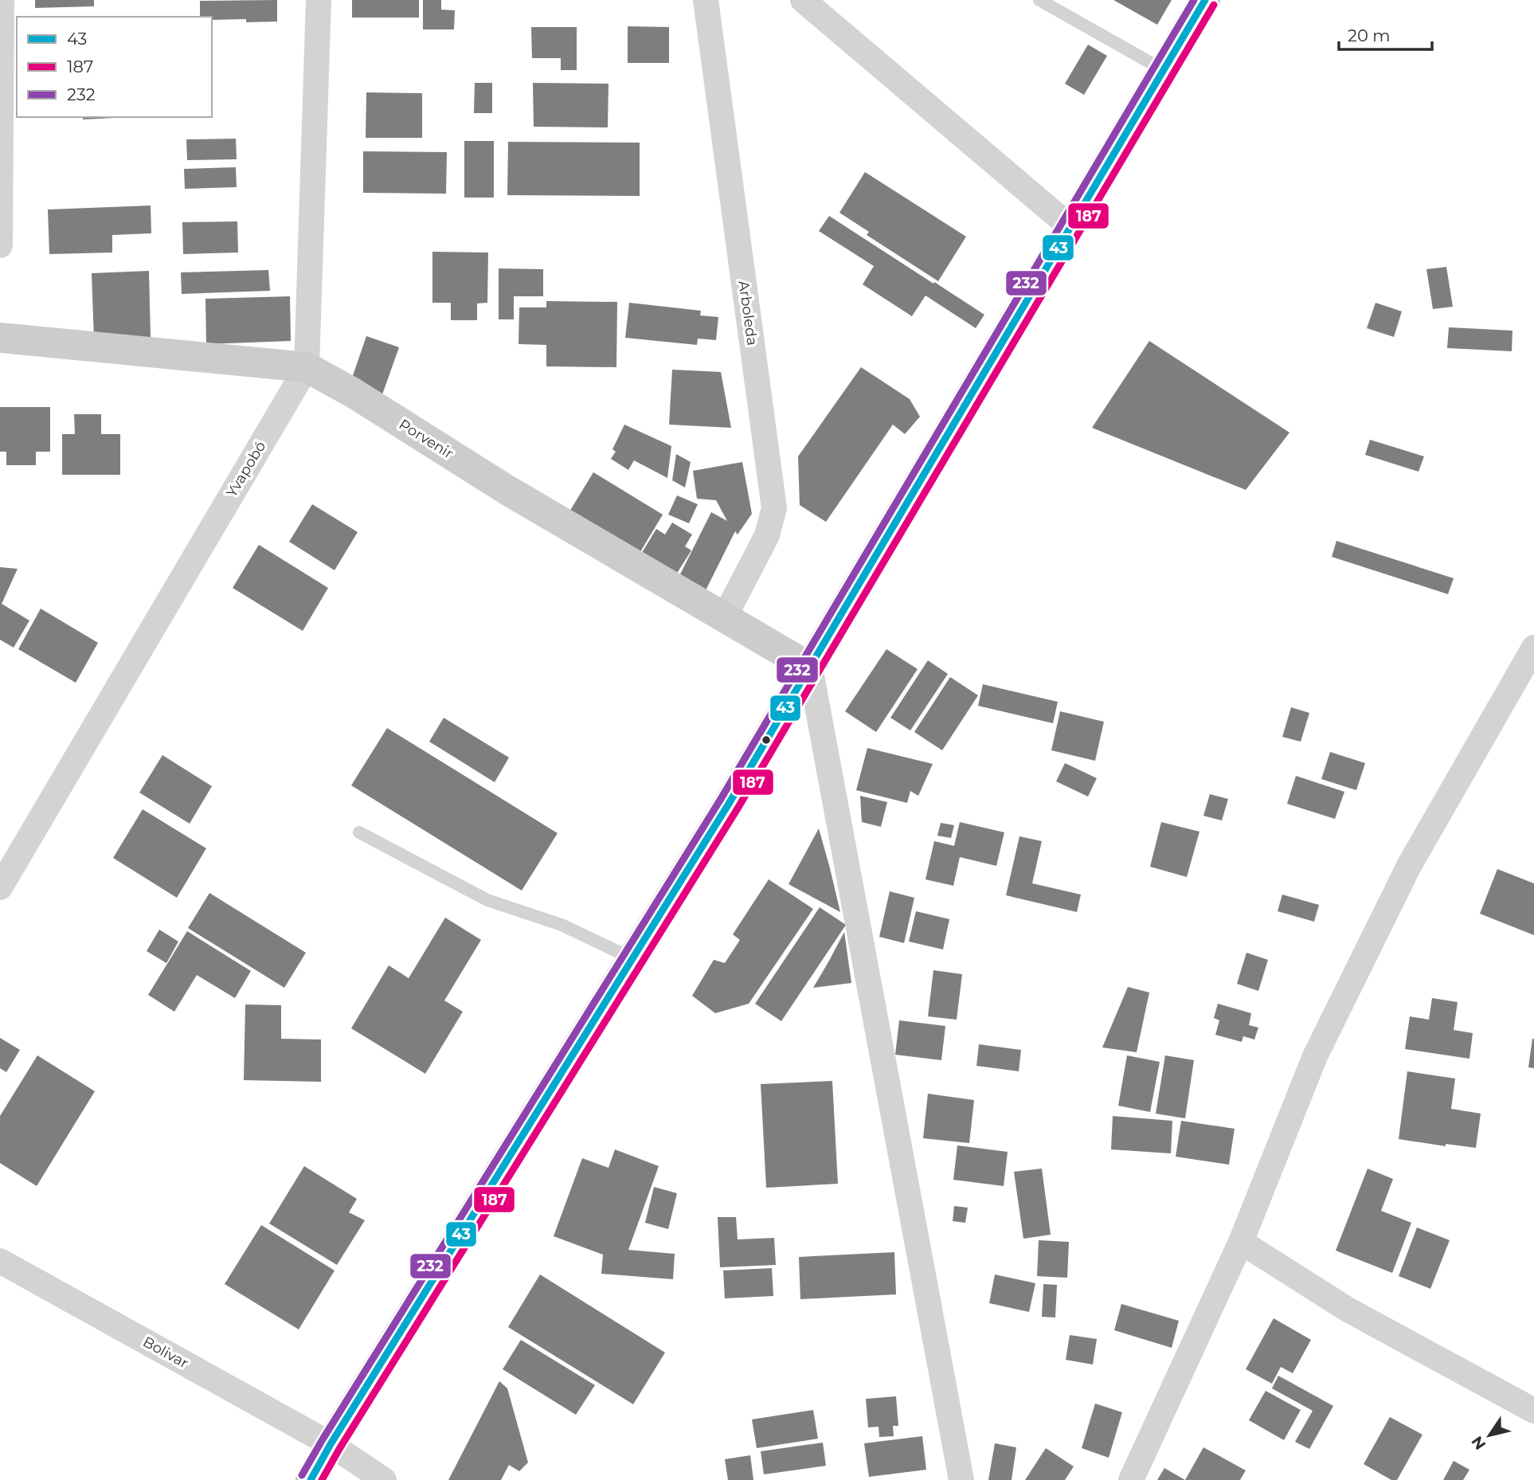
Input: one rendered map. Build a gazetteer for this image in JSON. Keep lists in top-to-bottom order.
{
  "streets": {
    "street": [
      "Arboleda",
      "Porvenir",
      "Yvapobó",
      "Bolivar"
    ]
  },
  "crossings": [
    ["Arboleda", "Porvenir"],
    ["Porvenir", "Yvapobó"]
  ],
  "lines": ["transit line 43", "transit line 232", "transit line 187"],
  "legend": ["43", "187", "232"],
  "scale_bar": "20 m",
  "north": "bottom left"
}
